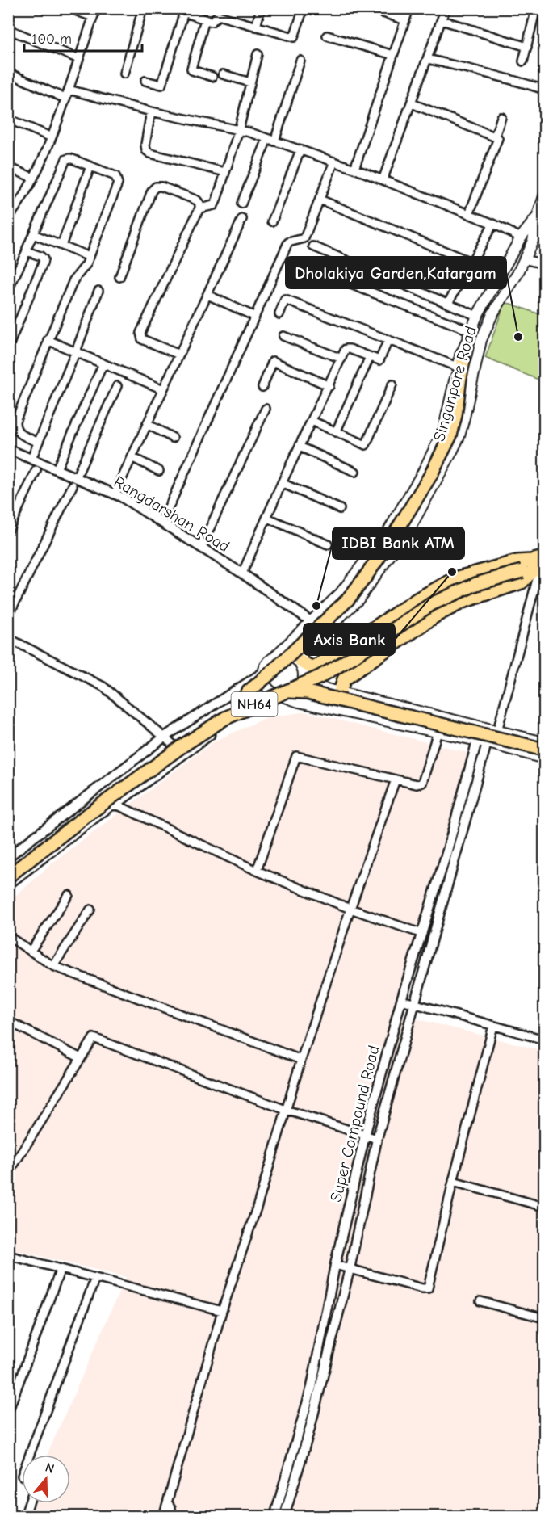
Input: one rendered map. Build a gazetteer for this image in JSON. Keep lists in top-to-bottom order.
{
  "streets": {
    "highway": ["NH64"],
    "main road": ["Singanpore Road"],
    "street": ["Rangdarshan Road", "Super Compound Road"]
  },
  "crossings": [
    ["Singanpore Road", "Rangdarshan Road"],
    ["Singanpore Road", "NH64"]
  ],
  "places": ["Dholakiya Garden,Katargam", "Axis Bank", "IDBI Bank ATM"],
  "scale_bar": "100 m",
  "north": "top"
}
